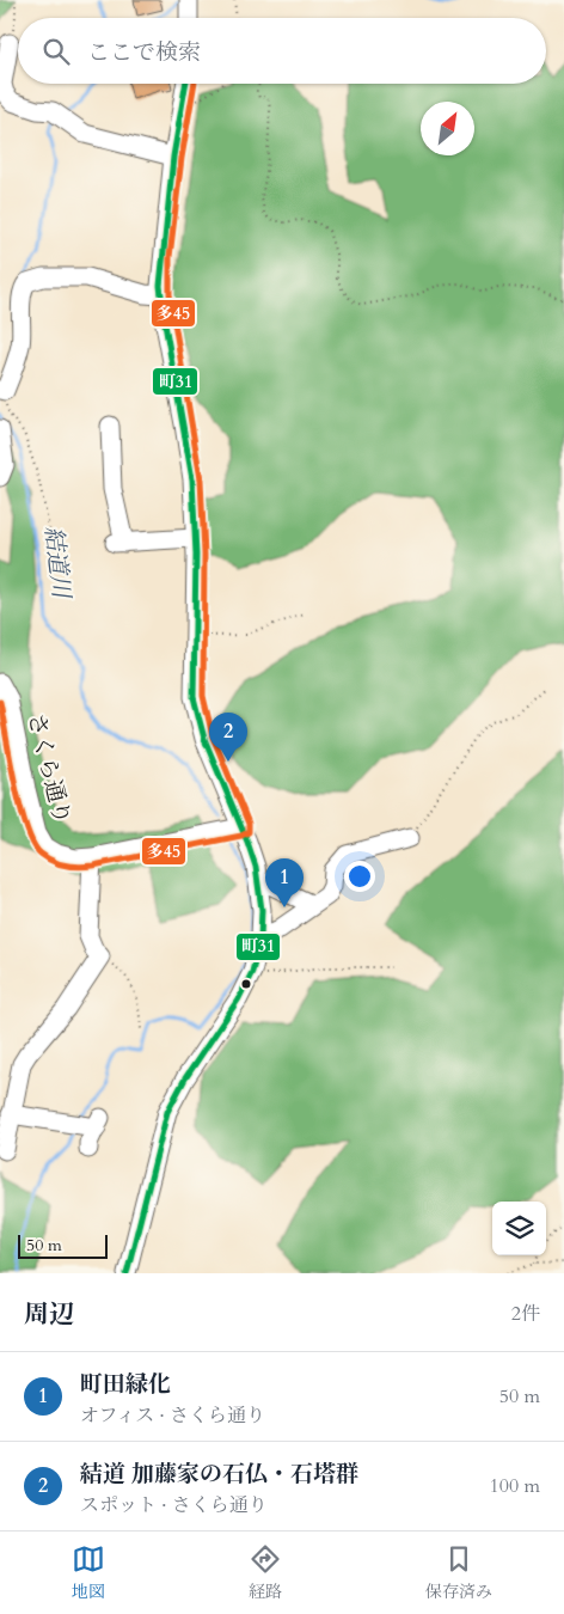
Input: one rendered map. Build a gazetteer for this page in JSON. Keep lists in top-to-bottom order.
{
  "streets": {
    "street": ["さくら通り"]
  },
  "water": ["結道川"],
  "lines": ["transit line 町31", "transit line 多45"],
  "scale_bar": "50 m",
  "north": "top right",
  "page": {
    "search": "ここで検索",
    "pins": ["2", "1"],
    "scale": "50 m",
    "heading": ["周辺", "2件"],
    "list": [
      {
        "mark": "1",
        "name": "町田緑化",
        "note": "オフィス · さくら通り",
        "value": "50 m"
      },
      {
        "mark": "2",
        "name": "結道 加藤家の石仏・石塔群",
        "note": "スポット · さくら通り",
        "value": "100 m"
      }
    ],
    "nav": ["地図", "経路", "保存済み"]
  }
}
